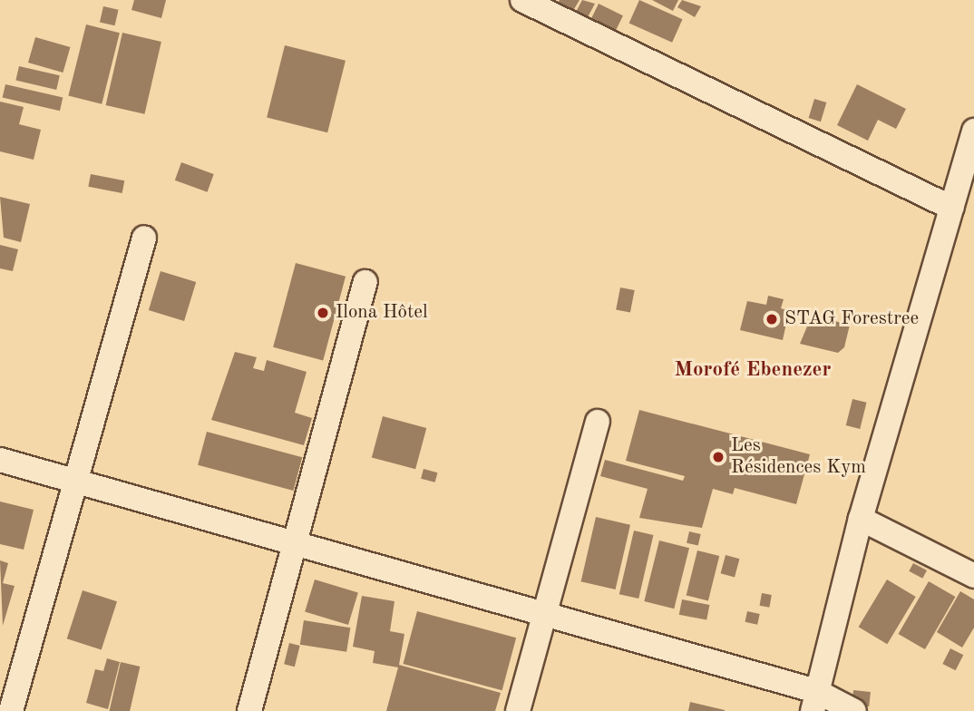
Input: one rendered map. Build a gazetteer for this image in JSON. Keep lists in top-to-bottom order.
{
  "districts": ["Morofé Ebenezer"],
  "places": ["Ilona Hôtel", "STAG Forestree", "Les Résidences Kym"]
}
